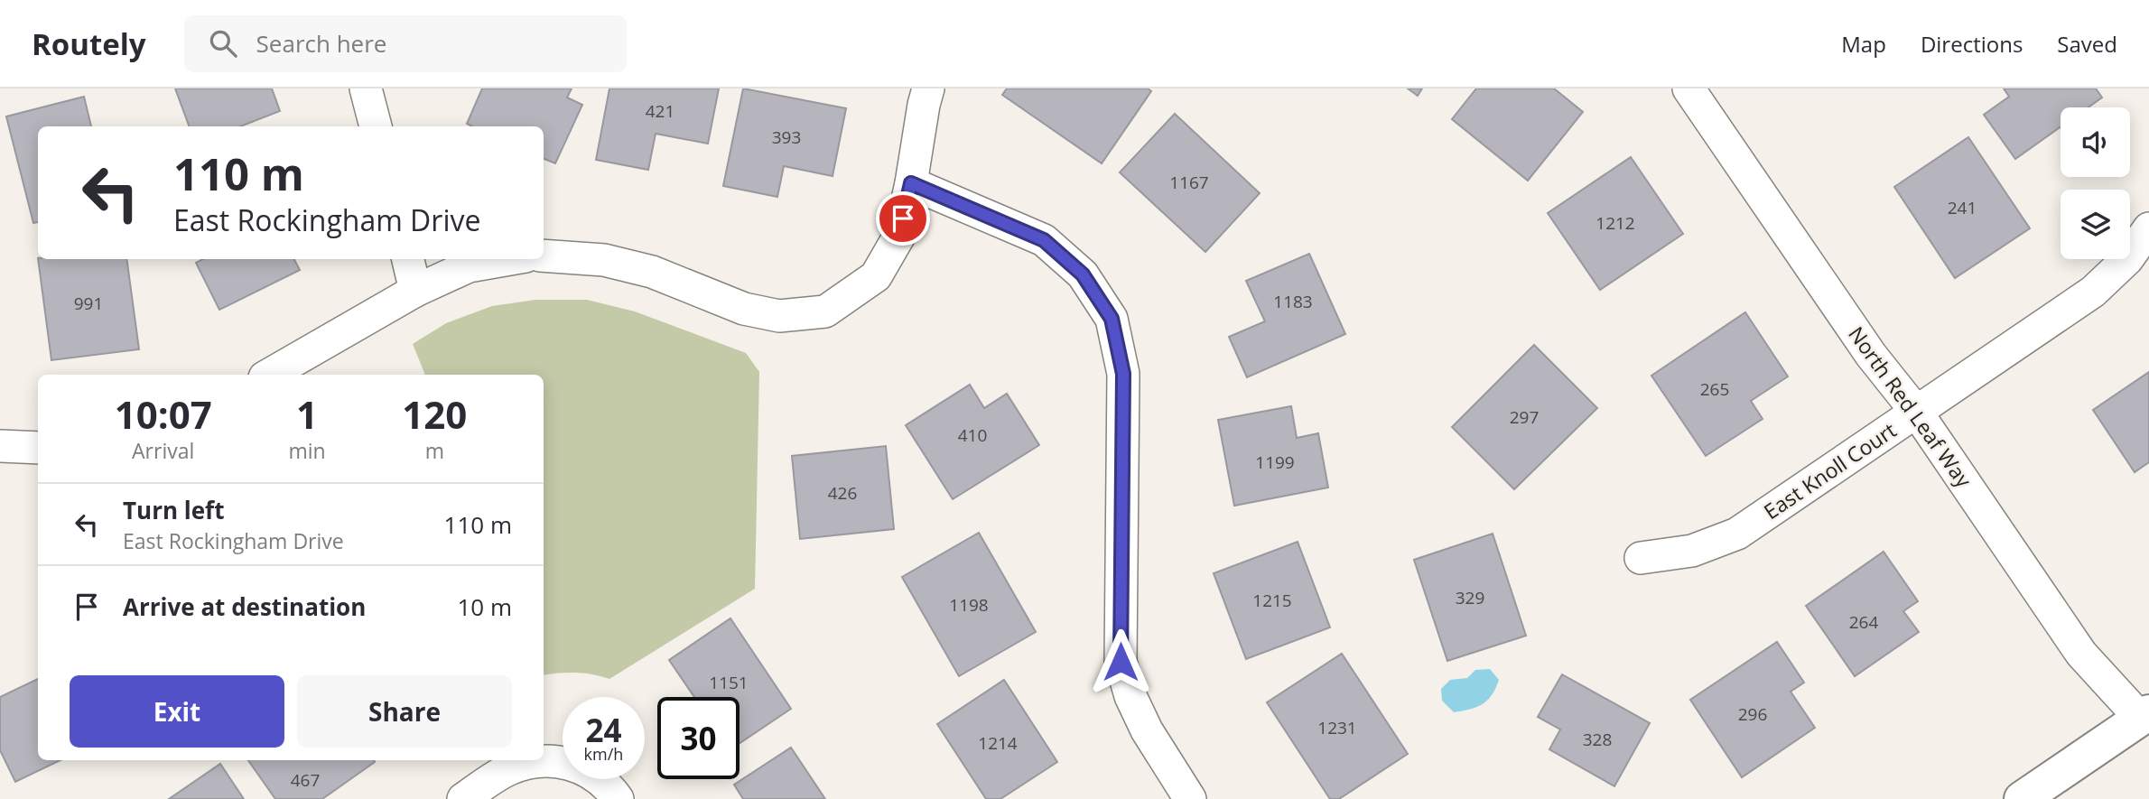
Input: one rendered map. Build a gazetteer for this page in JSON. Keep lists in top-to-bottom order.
{
  "streets": {
    "street": ["North Red Leaf Way", "East Knoll Court"]
  },
  "crossings": [
    ["North Red Leaf Way", "East Knoll Court"]
  ],
  "house_numbers": [
    "421",
    "393",
    "1167",
    "241",
    "1212",
    "1183",
    "991",
    "265",
    "297",
    "410",
    "1199",
    "426",
    "329",
    "1215",
    "1198",
    "264",
    "1151",
    "296",
    "1231",
    "328",
    "1214",
    "467"
  ],
  "page": {
    "header": "Routely",
    "search": "Search here",
    "nav": ["Map", "Directions", "Saved"],
    "turn": ["110 m", "East Rockingham Drive"],
    "eta": [
      "10:07",
      "Arrival",
      "1",
      "min",
      "120",
      "m"
    ],
    "list": [
      {
        "name": "Turn left",
        "note": "East Rockingham Drive",
        "value": "110 m"
      },
      {
        "name": "Arrive at destination",
        "value": "10 m"
      }
    ],
    "buttons": ["Exit", "Share"],
    "speed": "24 km/h",
    "limit": "30"
  }
}
